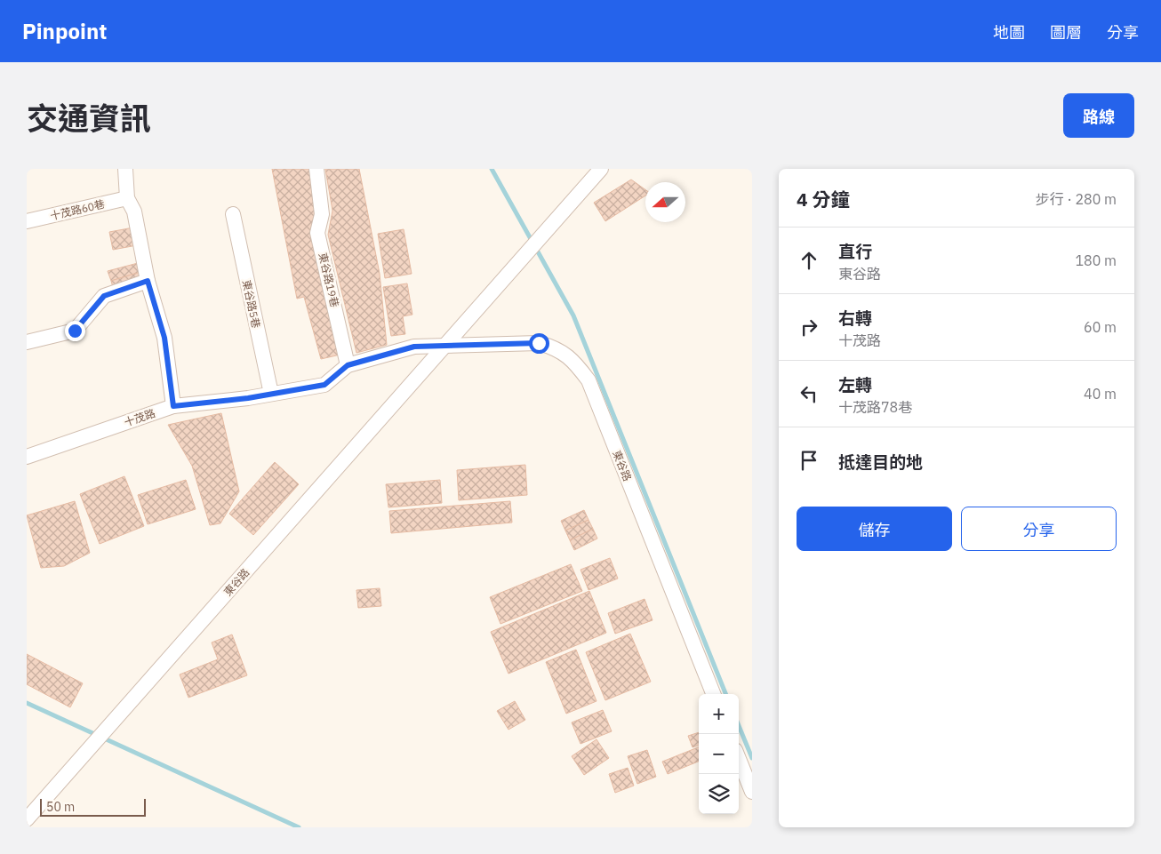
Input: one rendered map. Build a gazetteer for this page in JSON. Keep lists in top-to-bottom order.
{
  "streets": {
    "street": [
      "十茂路60巷",
      "東谷路19巷",
      "東谷路5巷",
      "十茂路",
      "東谷路"
    ]
  },
  "crossings": [
    ["東谷路19巷", "東谷路"],
    ["東谷路5巷", "東谷路"],
    ["十茂路", "東谷路"]
  ],
  "scale_bar": "50 m",
  "north": "left",
  "page": {
    "header": "Pinpoint",
    "nav": ["地圖", "圖層", "分享"],
    "title": "交通資訊",
    "buttons": [
      "路線",
      ["儲存", "分享"]
    ],
    "heading": ["4 分鐘", "步行 · 280 m"],
    "list": [
      ["直行", "東谷路", "180 m"],
      ["右轉", "十茂路", "60 m"],
      ["左轉", "十茂路78巷", "40 m"],
      "抵達目的地"
    ],
    "map_buttons": ["+", "−"],
    "scale": "50 m"
  }
}
